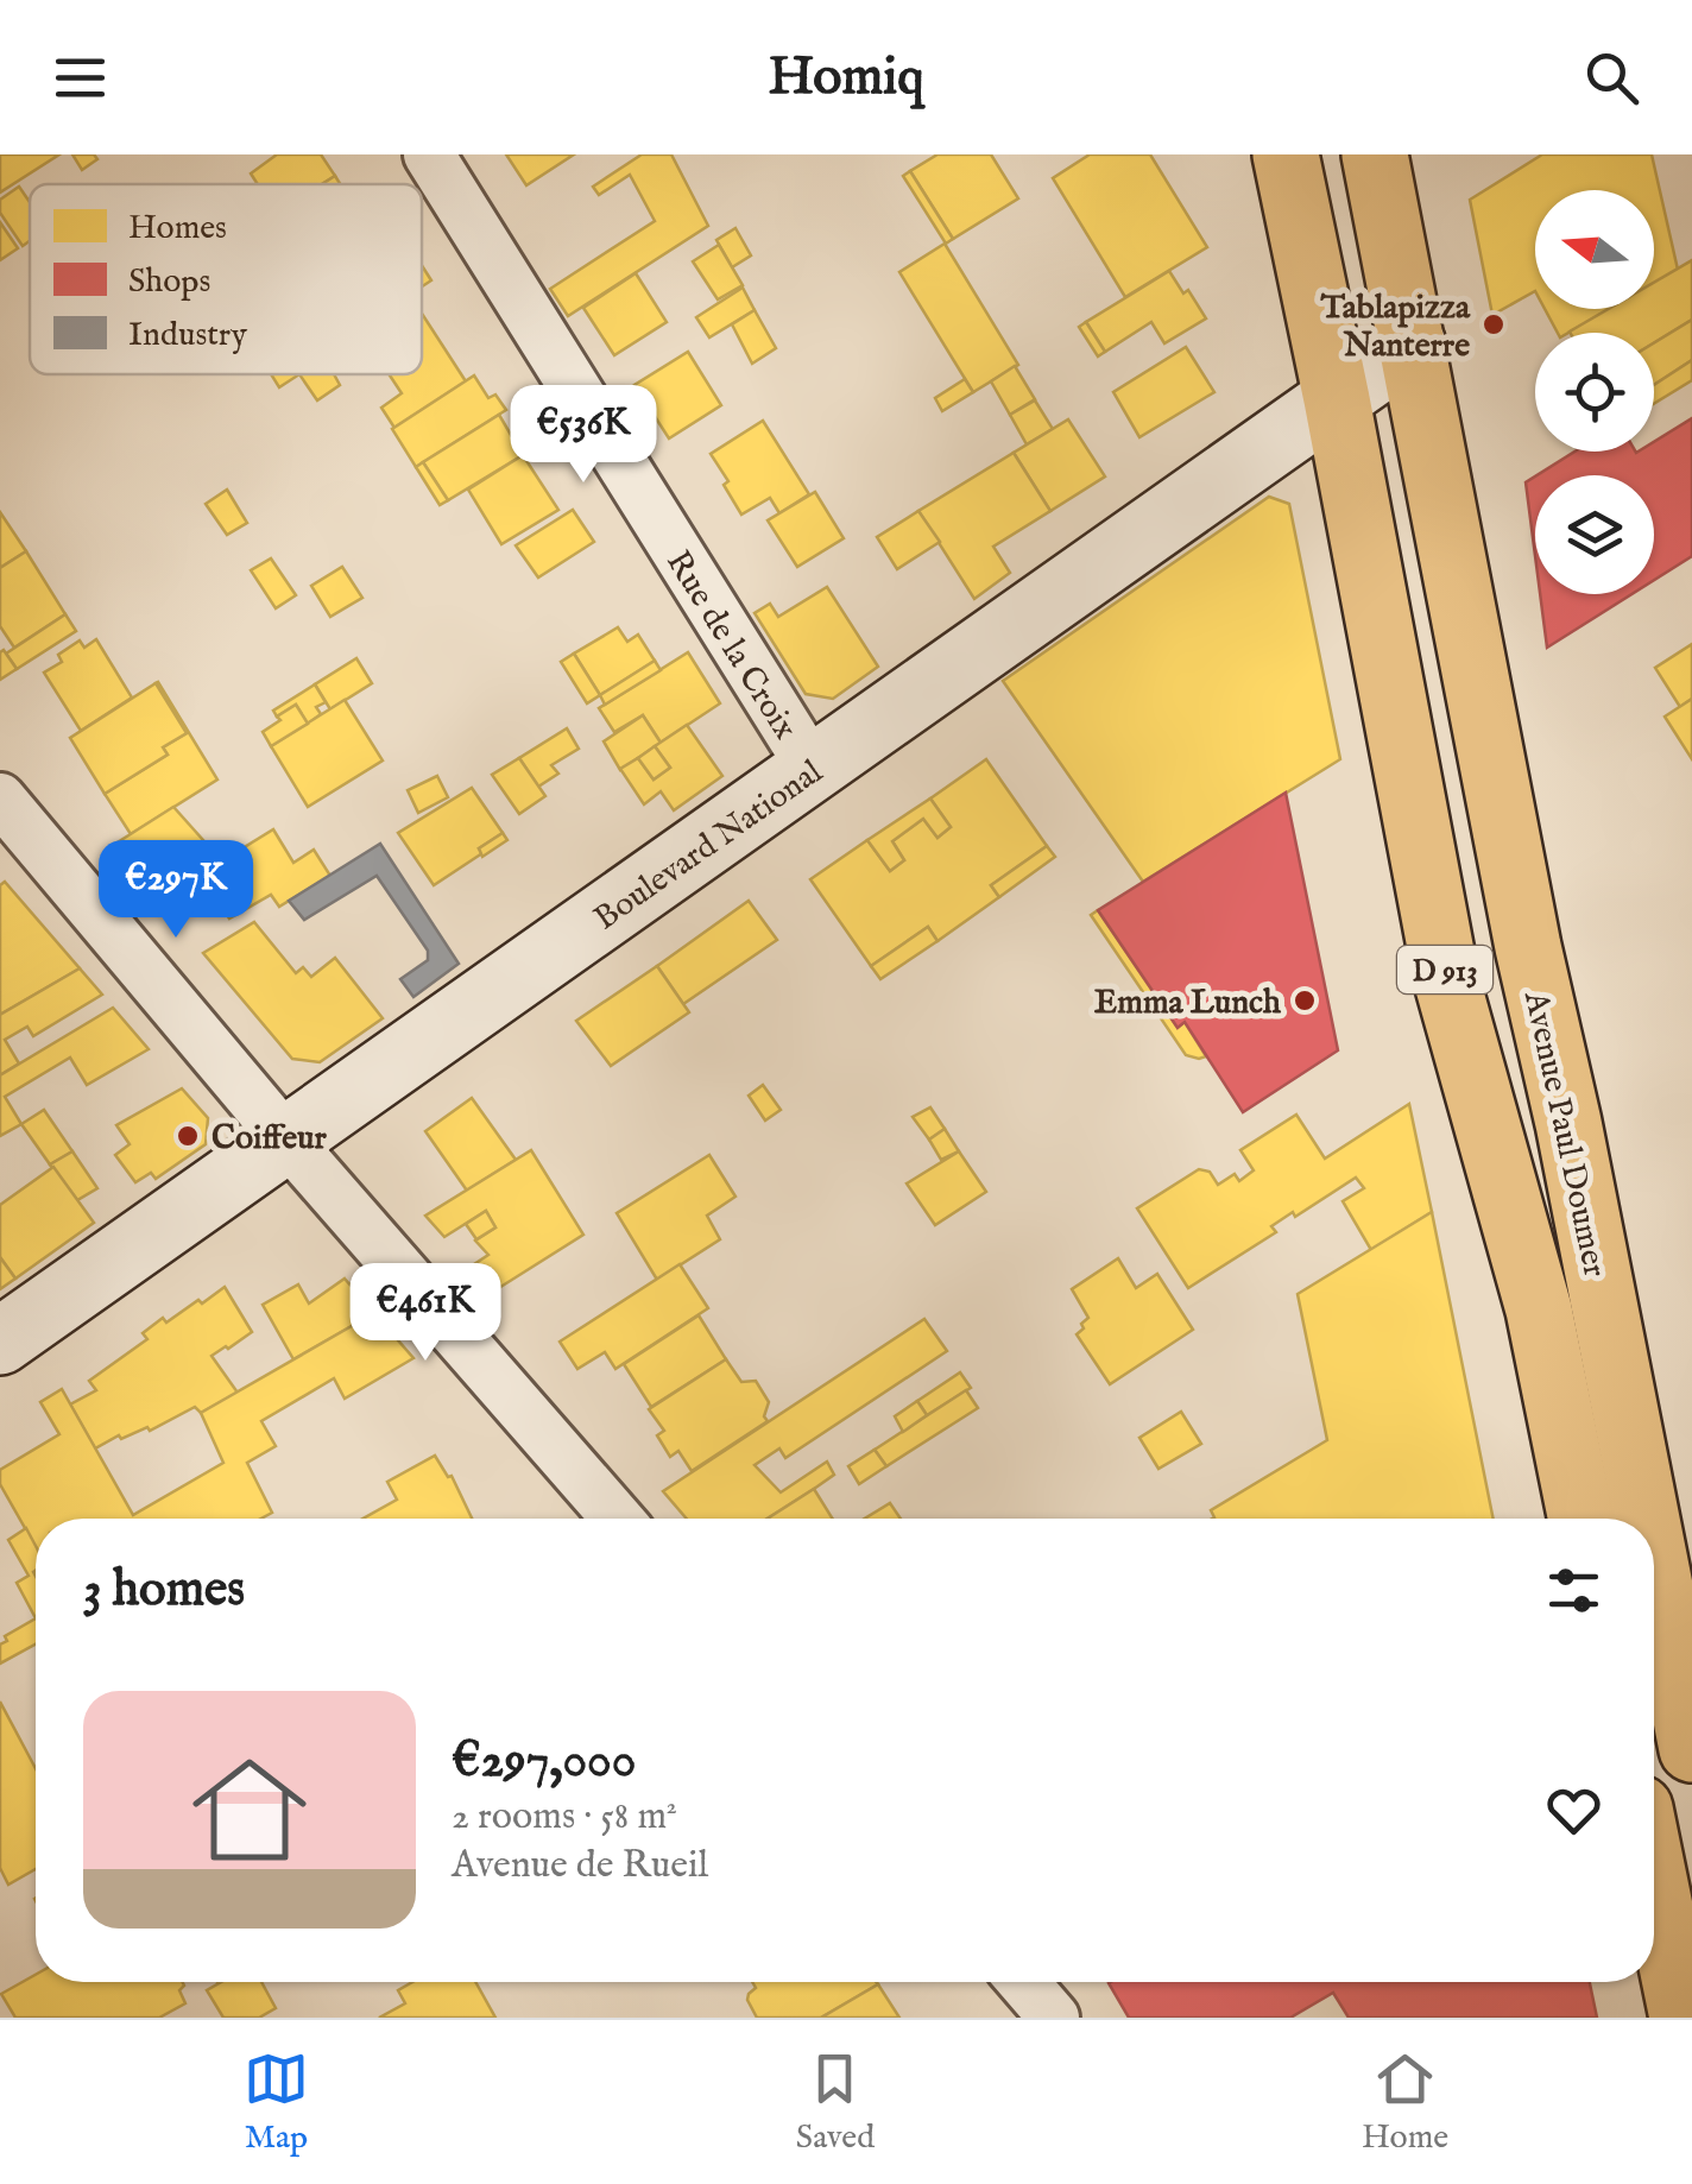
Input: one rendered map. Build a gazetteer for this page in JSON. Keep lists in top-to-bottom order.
{
  "streets": {
    "main road": ["Boulevard National", "D 913", "Avenue Paul Doumer"],
    "street": ["Rue de la Croix"]
  },
  "crossings": [
    ["Rue de la Croix", "Boulevard National"],
    ["Boulevard National", "D 913"],
    ["Boulevard National", "Avenue Paul Doumer"],
    ["D 913", "Avenue Paul Doumer"]
  ],
  "places": ["Tablapizza Nanterre", "Emma Lunch", "Coiffeur"],
  "legend": ["Homes", "Shops", "Industry"],
  "north": "left",
  "page": {
    "header": "Homiq",
    "price": ["€536K", "€297K", "€461K"],
    "heading": "3 homes",
    "list": [
      {
        "name": "€297,000",
        "note": "2 rooms · 58 m² · Avenue de Rueil"
      }
    ],
    "tabs": ["Map", "Saved", "Home"]
  }
}
